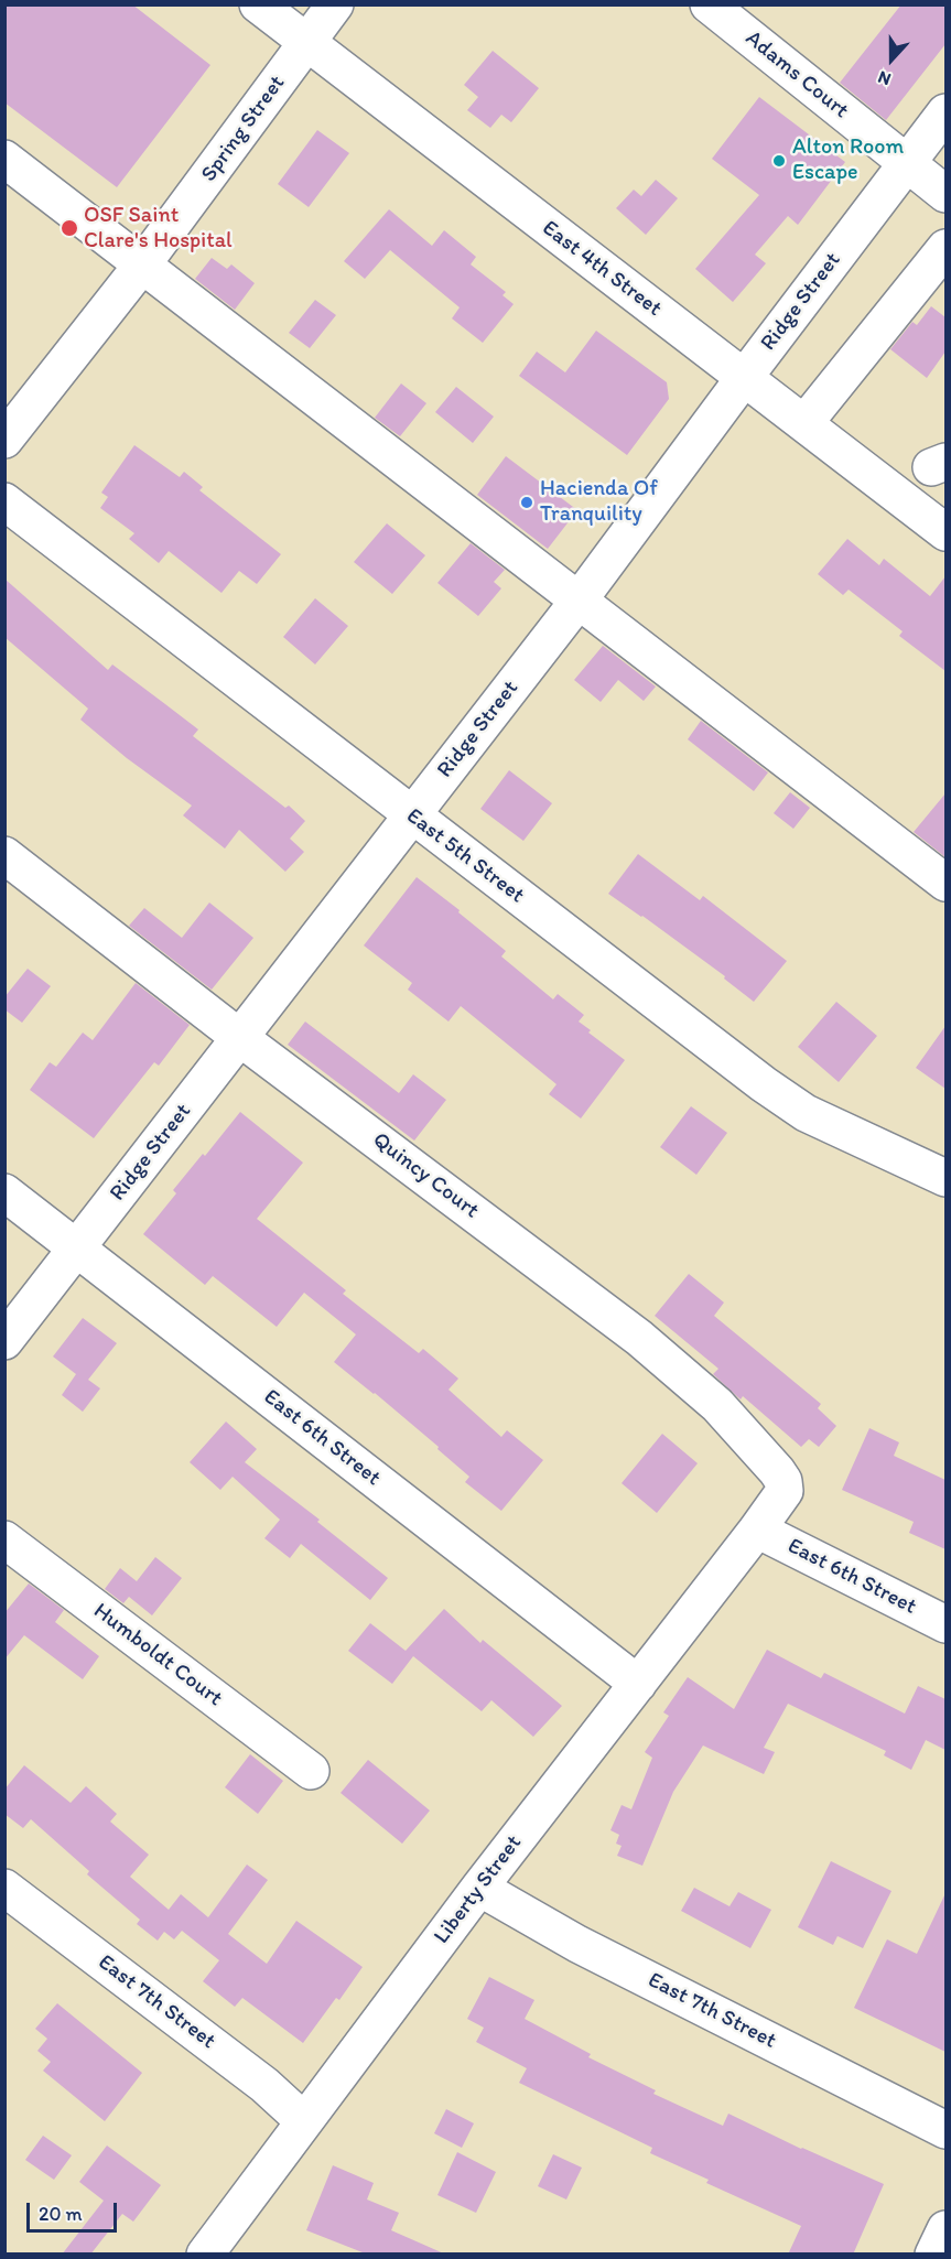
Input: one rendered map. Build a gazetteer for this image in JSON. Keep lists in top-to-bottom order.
{
  "streets": {
    "street": [
      "Adams Court",
      "Spring Street",
      "East 4th Street",
      "Ridge Street",
      "East 5th Street",
      "Quincy Court",
      "East 6th Street",
      "Humboldt Court",
      "Liberty Street",
      "East 7th Street"
    ]
  },
  "crossings": [
    ["Adams Court", "Ridge Street"],
    ["Spring Street", "East 4th Street"],
    ["East 4th Street", "Ridge Street"],
    ["Ridge Street", "East 5th Street"],
    ["Ridge Street", "Quincy Court"],
    ["Ridge Street", "East 6th Street"],
    ["Quincy Court", "East 6th Street"],
    ["Quincy Court", "Liberty Street"],
    ["East 6th Street", "Liberty Street"],
    ["Liberty Street", "East 7th Street"]
  ],
  "places": ["Alton Room Escape", "OSF Saint Clare's Hospital", "Hacienda Of Tranquility"],
  "scale_bar": "20 m",
  "north": "bottom"
}
